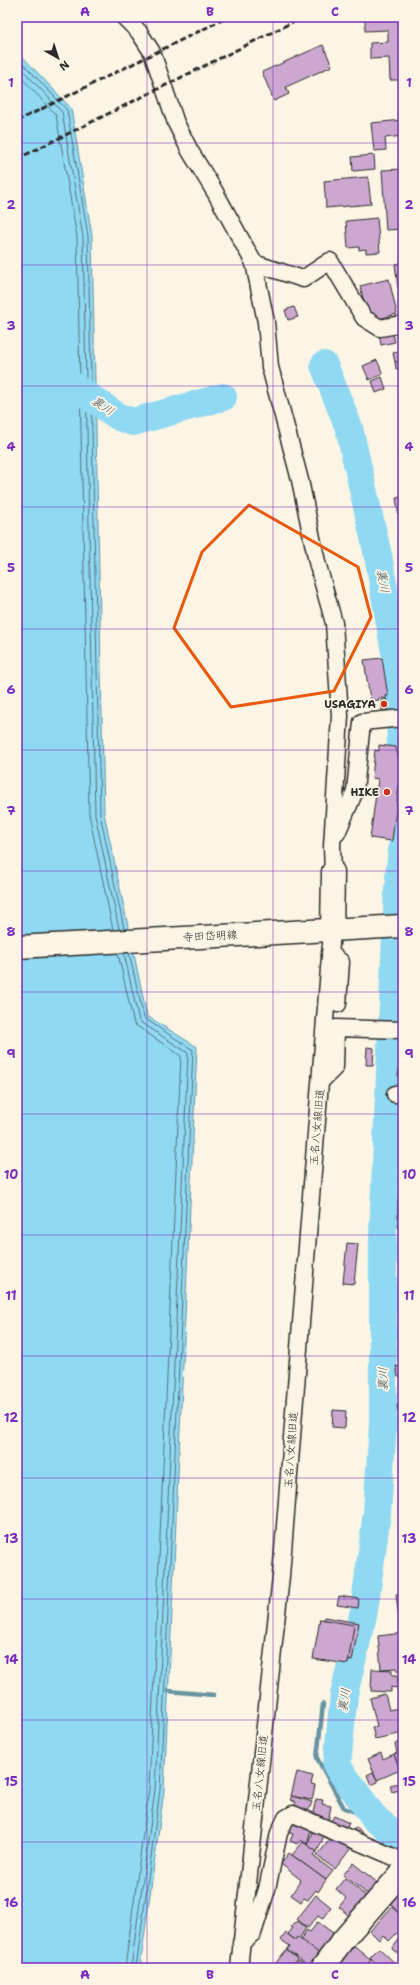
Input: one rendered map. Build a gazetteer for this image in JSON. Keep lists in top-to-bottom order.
{
  "streets": {
    "main road": ["寺田岱明線"],
    "street": ["玉名八女線旧道"]
  },
  "crossings": [
    ["寺田岱明線", "玉名八女線旧道"]
  ],
  "water": ["裏川"],
  "places": ["USAGIYA", "HIKE"],
  "north": "bottom right",
  "grid": {
    "columns": ["A", "B", "C"],
    "rows": [
      "1",
      "2",
      "3",
      "4",
      "5",
      "6",
      "7",
      "8",
      "9",
      "10",
      "11",
      "12",
      "13",
      "14",
      "15",
      "16"
    ]
  }
}
